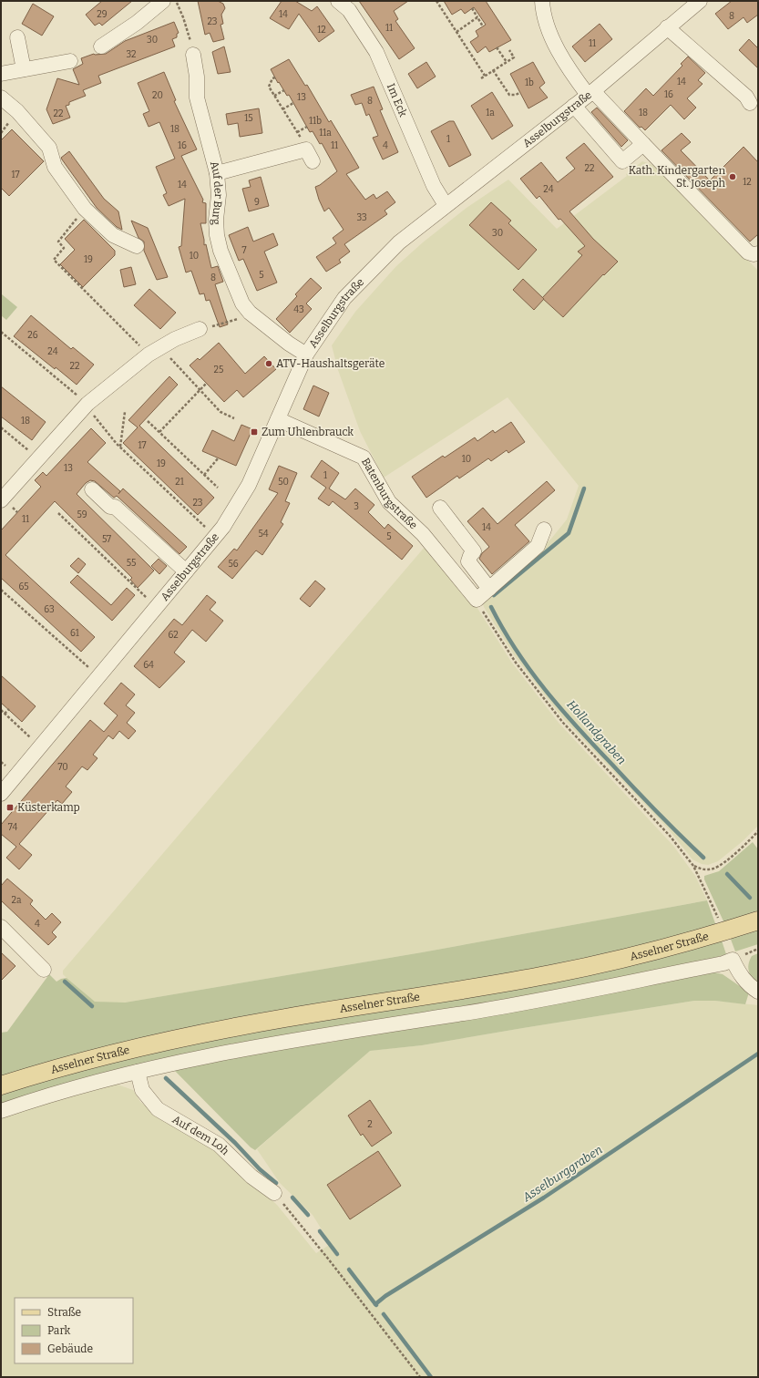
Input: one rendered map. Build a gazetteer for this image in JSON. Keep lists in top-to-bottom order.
{
  "streets": {
    "main road": ["Asselner Straße"],
    "street": [
      "Im Eck",
      "Asselburgstraße",
      "Auf der Burg",
      "Batenburgstraße",
      "Auf dem Loh"
    ]
  },
  "crossings": [
    ["Im Eck", "Asselburgstraße"],
    ["Asselburgstraße", "Auf der Burg"],
    ["Asselburgstraße", "Batenburgstraße"]
  ],
  "water": ["Hollandgraben", "Asselburggraben"],
  "places": {
    "other": ["Kath. Kindergarten St. Joseph", "ATV-Haushaltsgeräte"],
    "transit": ["Zum Uhlenbrauck", "Küsterkamp"]
  },
  "house_numbers": [
    "29",
    "14",
    "8",
    "23",
    "11",
    "12",
    "30",
    "11",
    "32",
    "14",
    "1b",
    "16",
    "20",
    "13",
    "8",
    "1a",
    "18",
    "22",
    "15",
    "11b",
    "18",
    "11a",
    "1",
    "16",
    "11",
    "4",
    "22",
    "17",
    "12",
    "14",
    "24",
    "9",
    "33",
    "30",
    "7",
    "10",
    "19",
    "5",
    "8",
    "43",
    "26",
    "24",
    "22",
    "25",
    "18",
    "17",
    "10",
    "19",
    "13",
    "1",
    "21",
    "50",
    "23",
    "3",
    "59",
    "11",
    "14",
    "54",
    "5",
    "57",
    "55",
    "56",
    "65",
    "63",
    "61",
    "62",
    "64",
    "70",
    "74",
    "2a",
    "4",
    "2"
  ],
  "legend": ["Straße", "Park", "Gebäude"]
}
